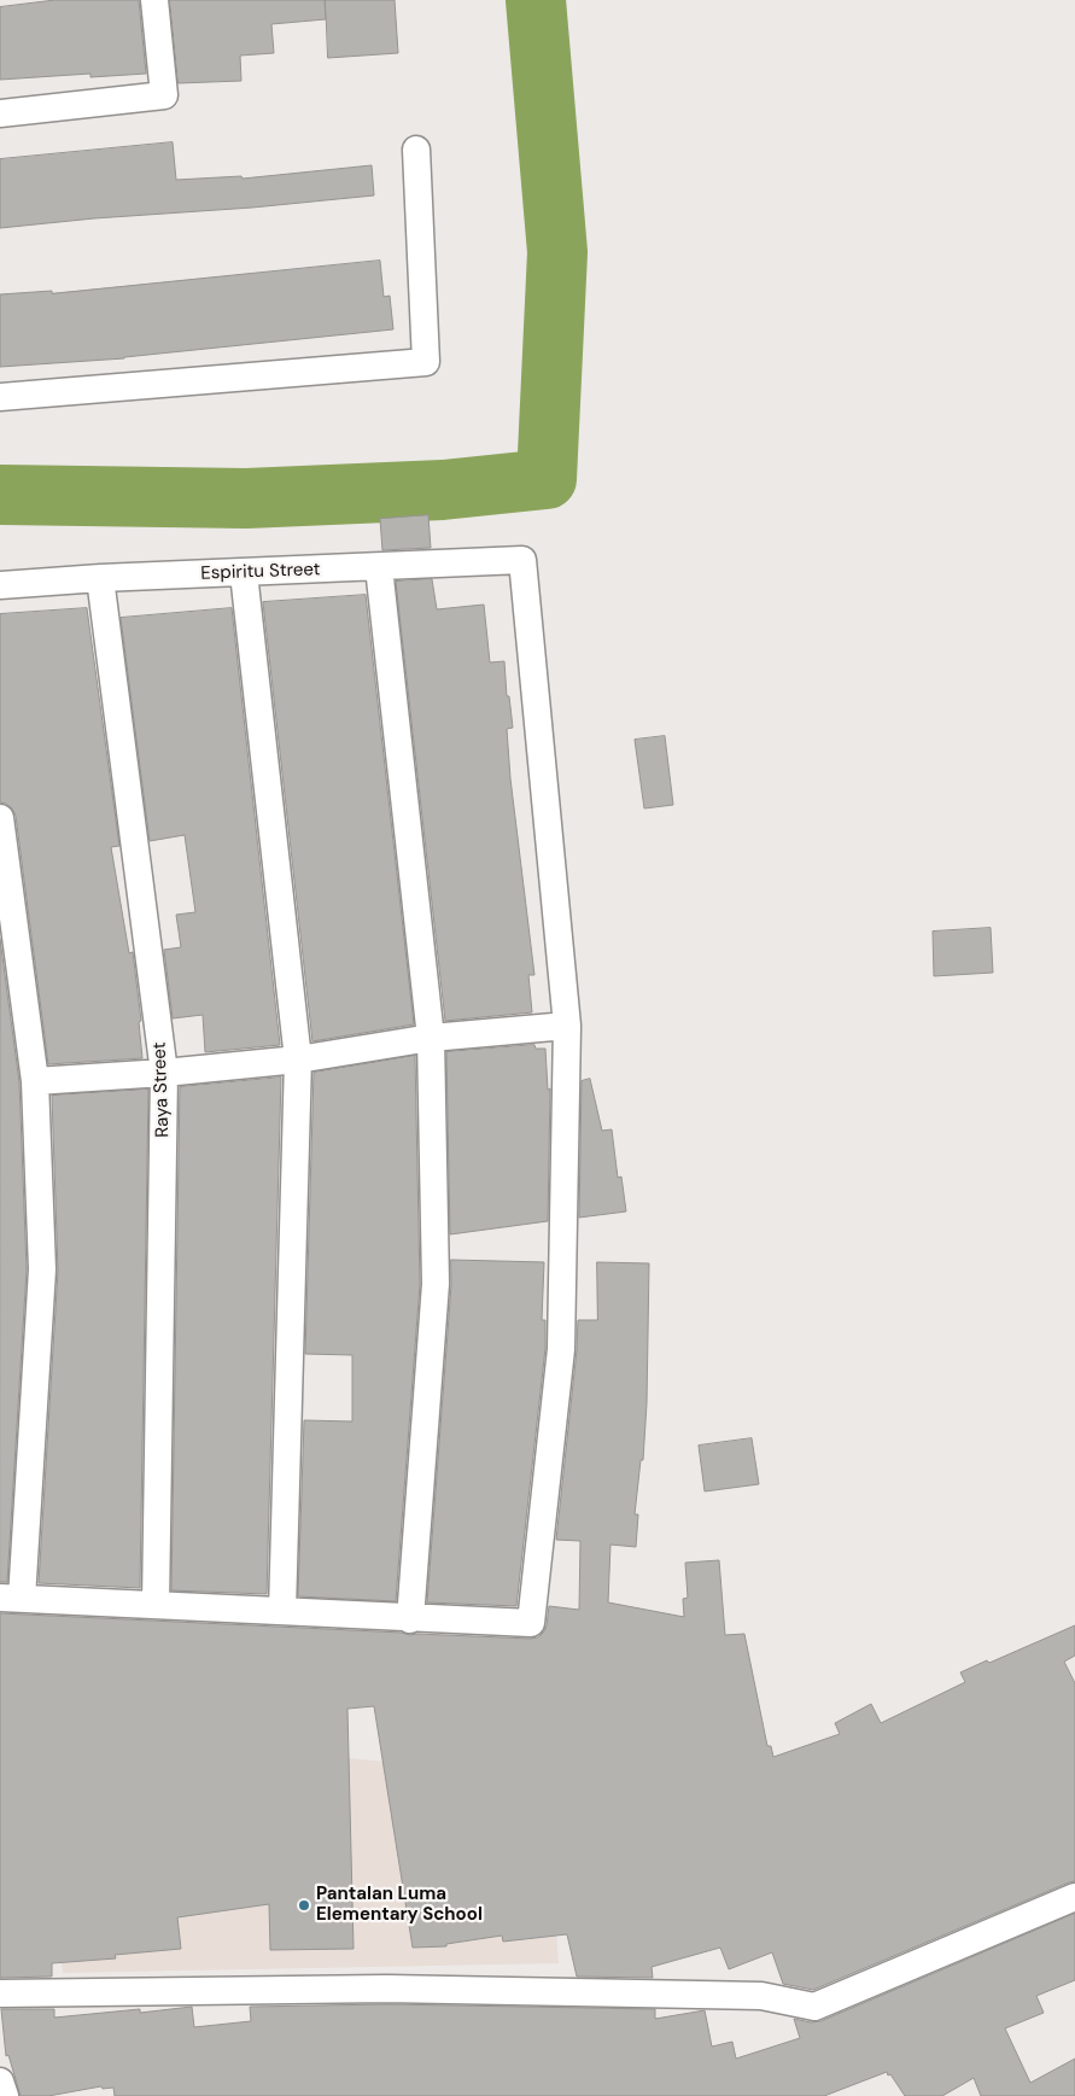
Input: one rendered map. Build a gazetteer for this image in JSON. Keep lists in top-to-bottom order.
{
  "streets": {
    "street": ["Espiritu Street", "Raya Street"]
  },
  "crossings": [
    ["Espiritu Street", "Raya Street"]
  ],
  "places": ["Pantalan Luma Elementary School"]
}
